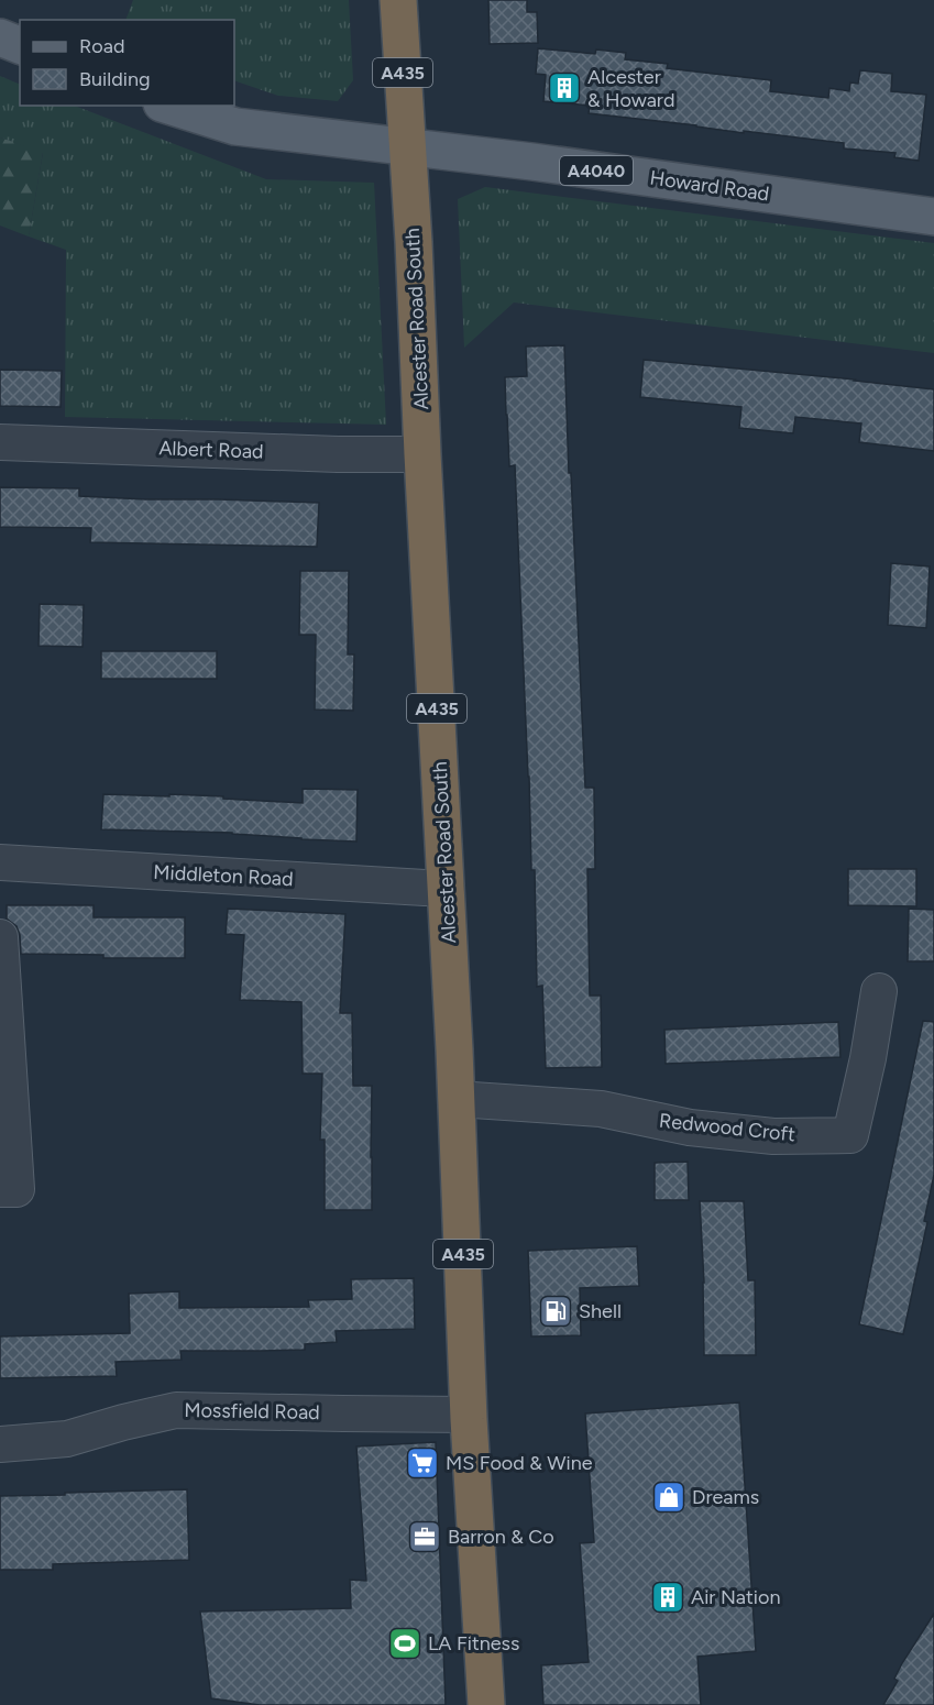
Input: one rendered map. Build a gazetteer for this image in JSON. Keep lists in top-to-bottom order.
{
  "streets": {
    "highway": ["A435", "Alcester Road South"],
    "main road": ["A4040", "Howard Road"],
    "street": [
      "Albert Road",
      "Middleton Road",
      "Redwood Croft",
      "Mossfield Road"
    ]
  },
  "crossings": [
    ["A4040", "Howard Road"],
    ["A4040", "Alcester Road South"],
    ["Howard Road", "Alcester Road South"],
    ["Alcester Road South", "Albert Road"],
    ["Alcester Road South", "Middleton Road"],
    ["Alcester Road South", "Redwood Croft"],
    ["Alcester Road South", "Mossfield Road"]
  ],
  "places": {
    "building": ["Alcester & Howard", "Air Nation"],
    "fuel station": ["Shell"],
    "supermarket": ["MS Food & Wine"],
    "shop": ["Dreams"],
    "office": ["Barron & Co"],
    "sports": ["LA Fitness"]
  },
  "legend": ["Road", "Building"]
}
